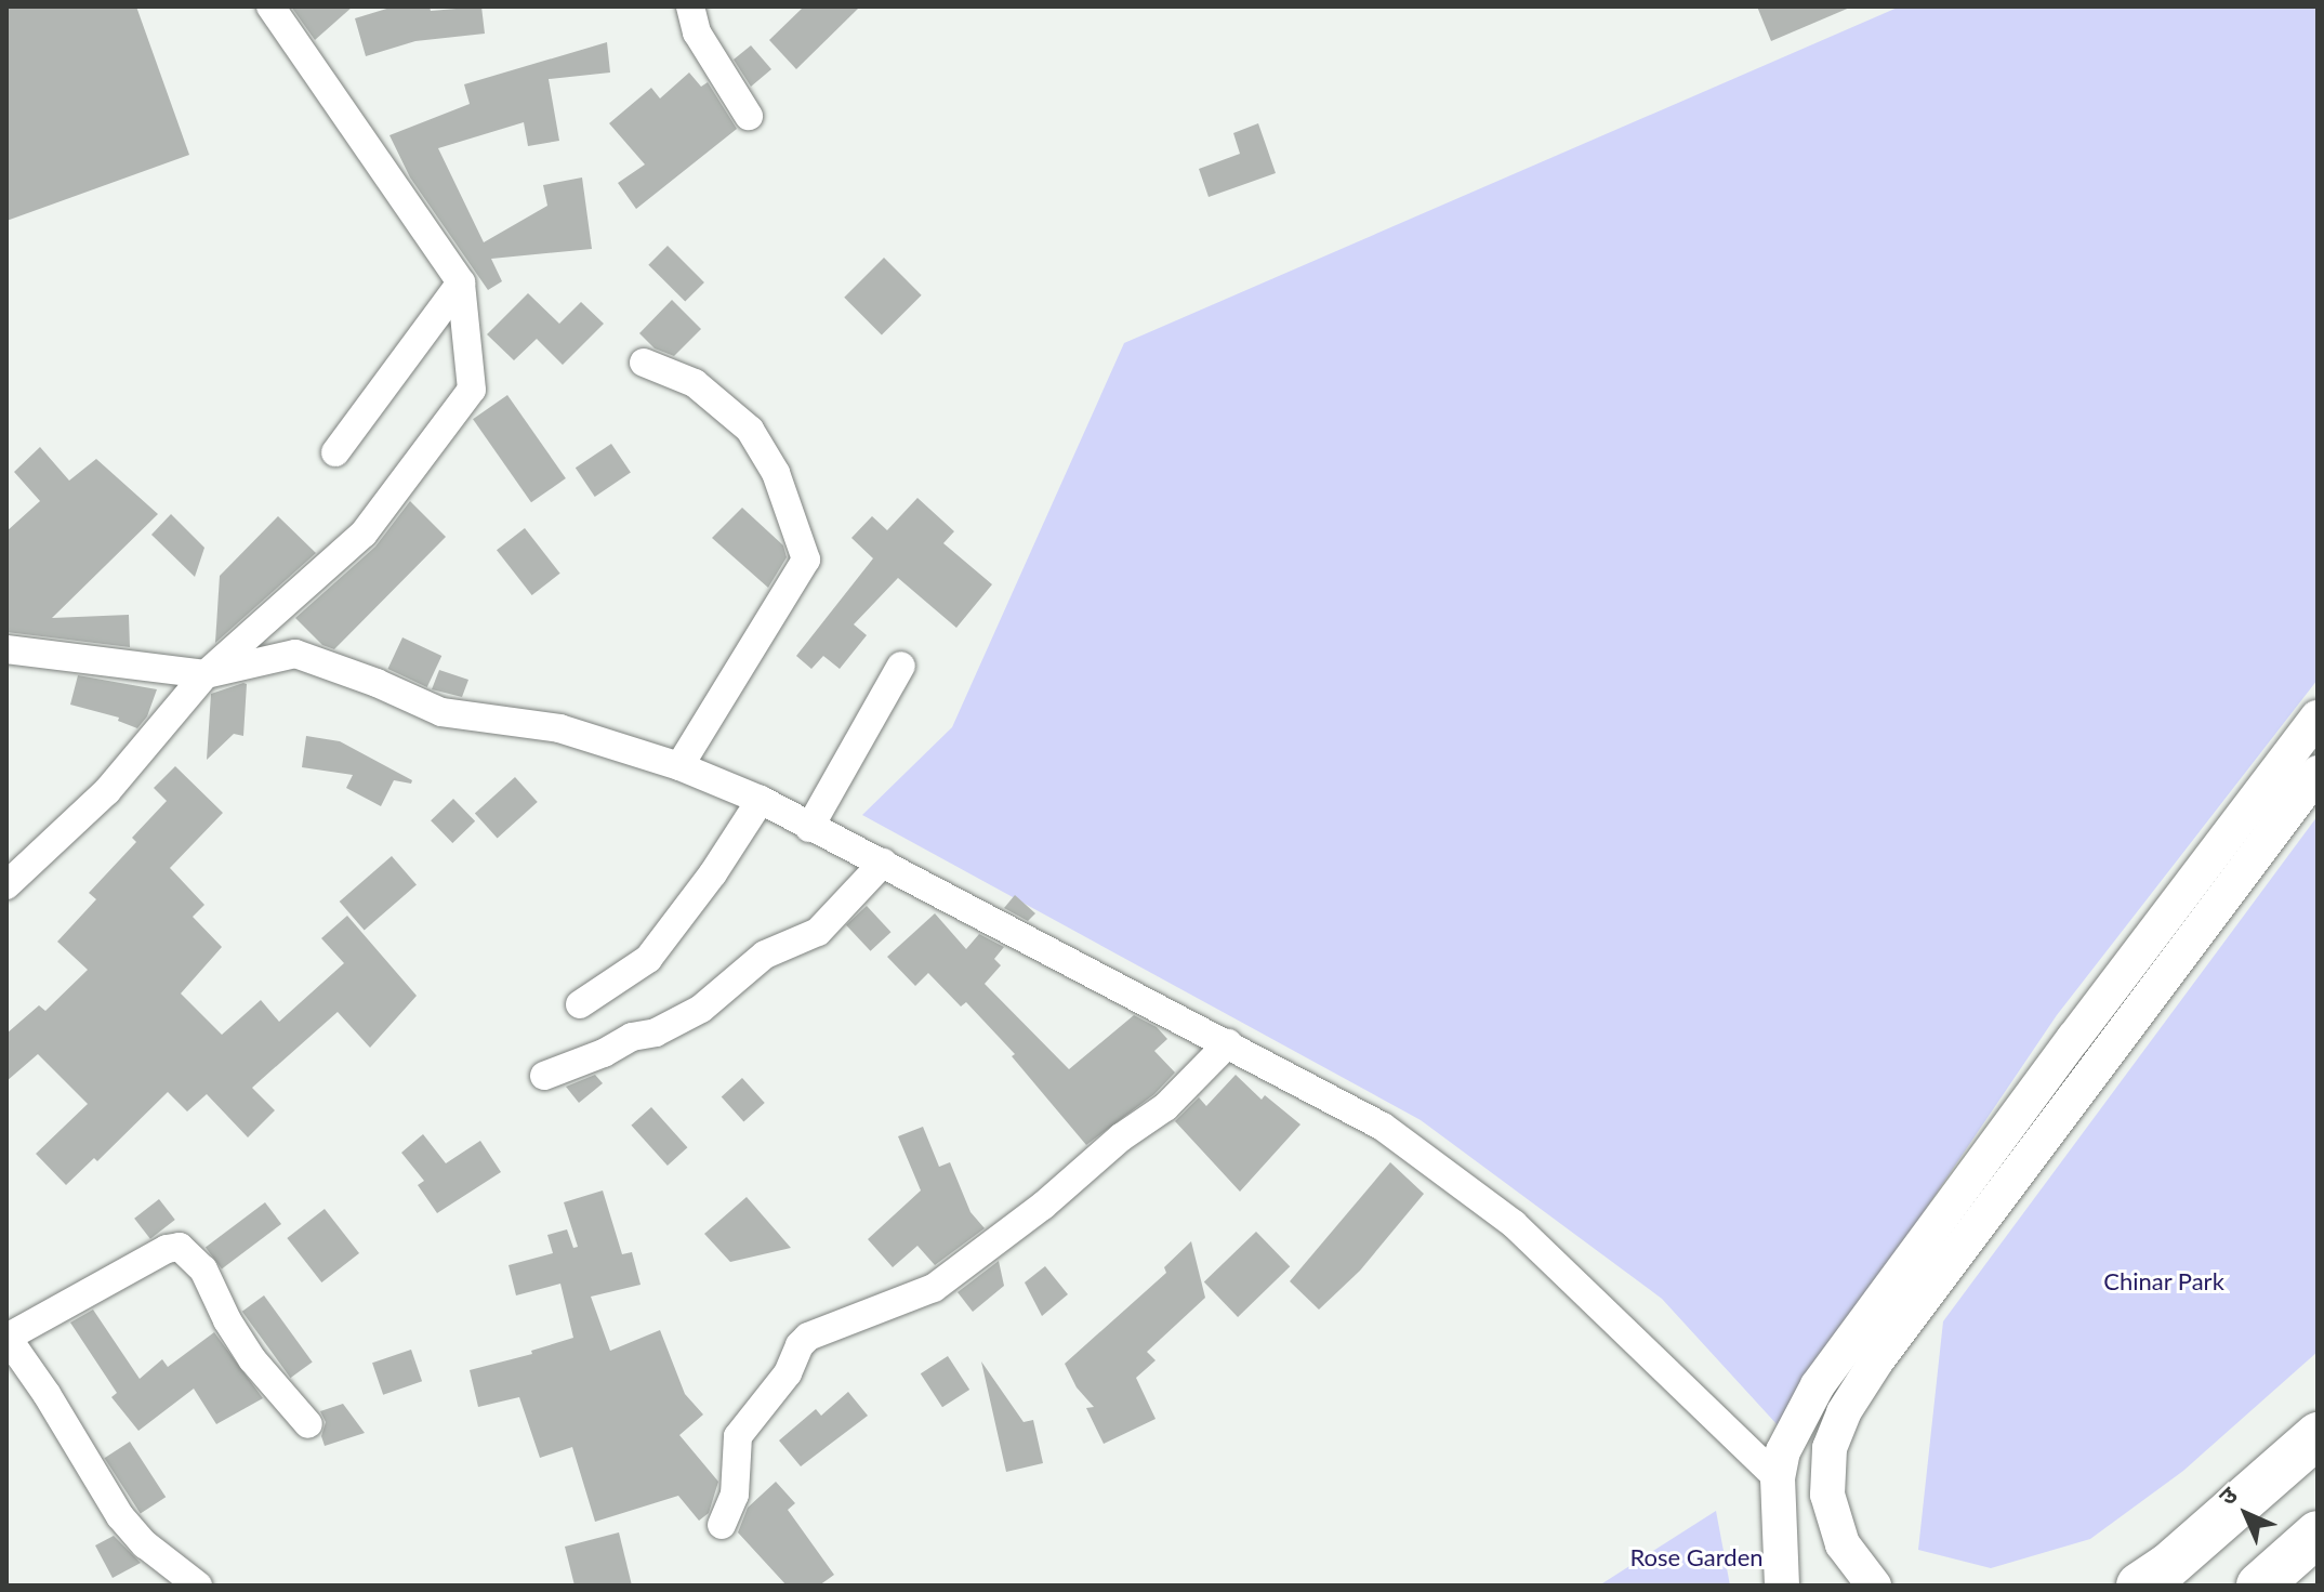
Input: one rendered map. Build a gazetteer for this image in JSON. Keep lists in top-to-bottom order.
{
  "parks": ["Chinar Park", "Rose Garden"],
  "north": "top left"
}
